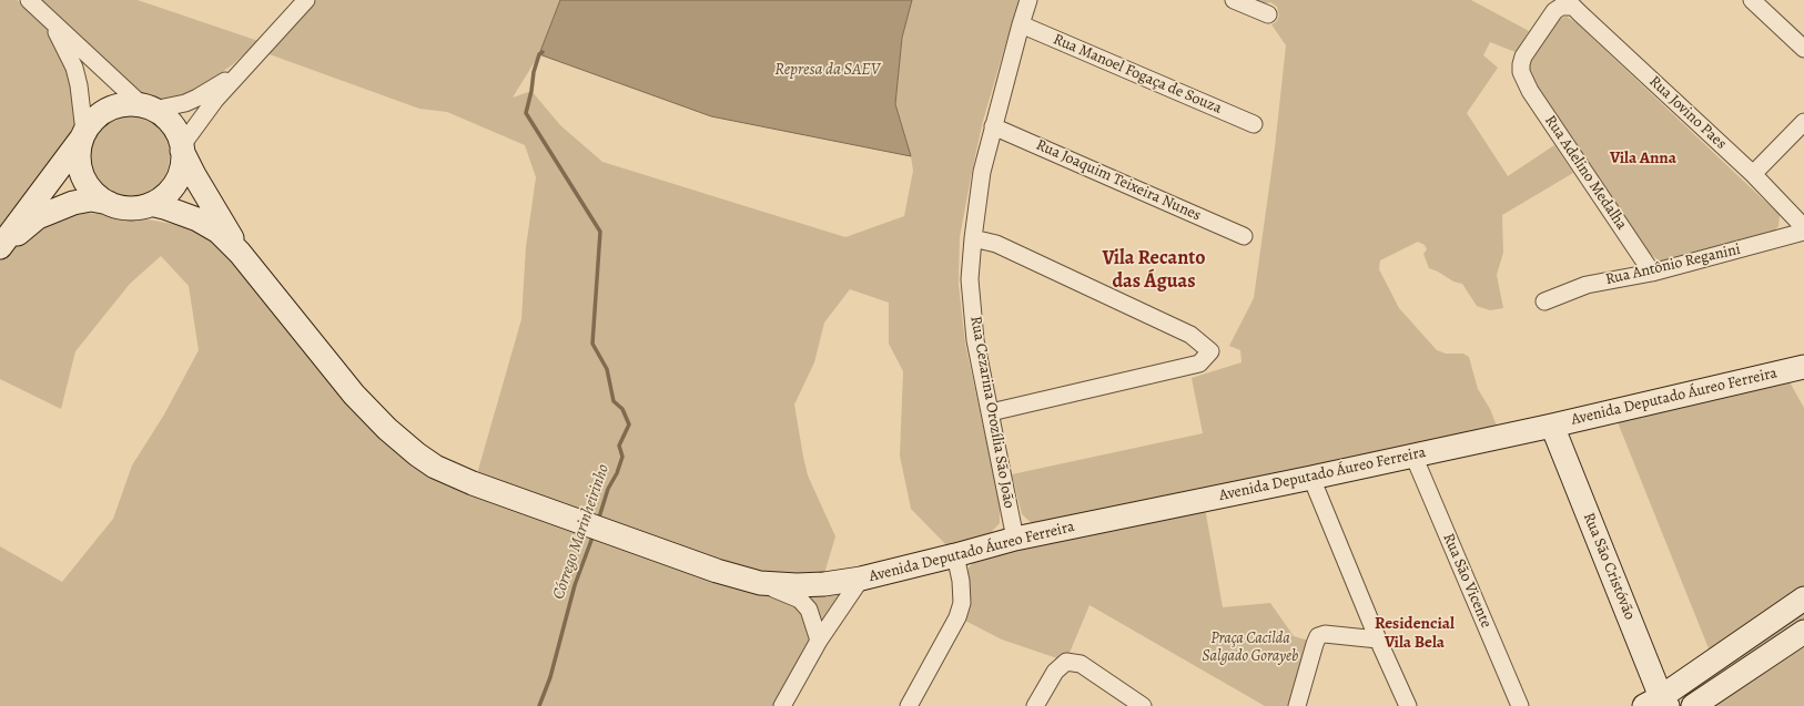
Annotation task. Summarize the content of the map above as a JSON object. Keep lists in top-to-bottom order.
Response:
{
  "streets": {
    "main road": ["Avenida Deputado Áureo Ferreira", "Rua São Cristóvão"],
    "street": [
      "Rua Manoel Fogaça de Souza",
      "Rua Jovino Paes",
      "Rua Adelino Medalha",
      "Rua Joaquim Teixeira Nunes",
      "Rua Antônio Reganini",
      "Rua Cezarina Orozília São João",
      "Rua São Vicente"
    ]
  },
  "crossings": [
    ["Rua Manoel Fogaça de Souza", "Rua Cezarina Orozília São João"],
    ["Rua Jovino Paes", "Rua Adelino Medalha"],
    ["Rua Adelino Medalha", "Rua Antônio Reganini"],
    ["Rua Joaquim Teixeira Nunes", "Rua Cezarina Orozília São João"],
    ["Avenida Deputado Áureo Ferreira", "Rua Cezarina Orozília São João"],
    ["Avenida Deputado Áureo Ferreira", "Rua São Cristóvão"],
    ["Avenida Deputado Áureo Ferreira", "Rua São Vicente"]
  ],
  "districts": ["Vila Anna", "Vila Recanto das Águas", "Residencial Vila Bela"],
  "water": ["Represa da SAEV", "Córrego Marinheirinho"],
  "parks": ["Praça Cacilda Salgado Gorayeb"]
}
